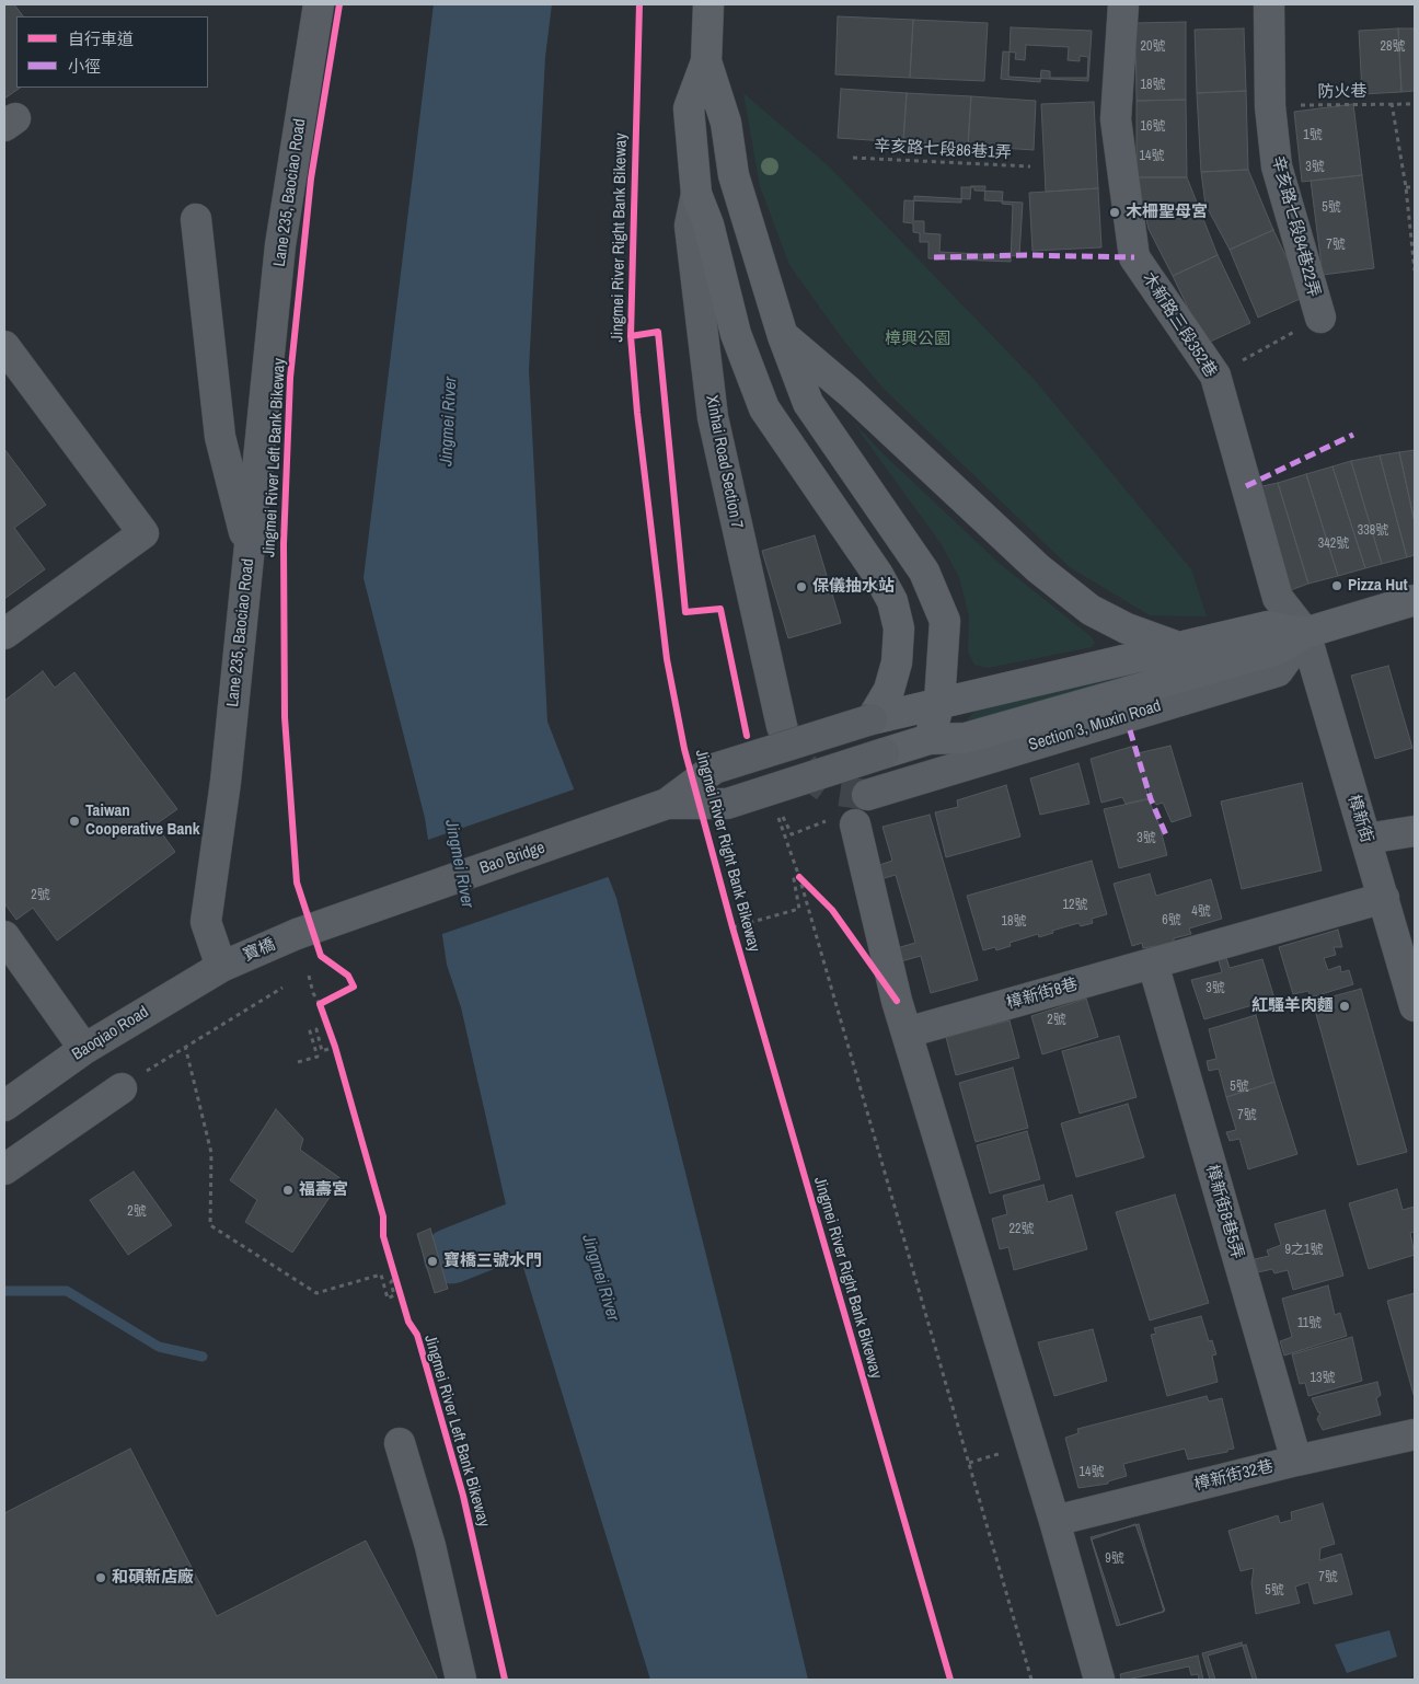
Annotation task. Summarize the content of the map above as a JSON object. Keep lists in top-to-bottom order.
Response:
{
  "streets": {
    "main road": ["Section 3, Muxin Road"],
    "street": [
      "Lane 235, Baociao Road",
      "辛亥路七段84巷22弄",
      "木新路三段352巷",
      "Xinhai Road Section 7",
      "樟新街",
      "Bao Bridge",
      "寶橋",
      "樟新街8巷",
      "Baoqiao Road",
      "樟新街8巷5弄",
      "樟新街32巷"
    ],
    "path": ["防火巷", "辛亥路七段86巷1弄"],
    "cycle path": ["Jingmei River Right Bank Bikeway", "Jingmei River Left Bank Bikeway"]
  },
  "crossings": [
    ["防火巷", "辛亥路七段84巷22弄"],
    ["Lane 235, Baociao Road", "寶橋"],
    ["Lane 235, Baociao Road", "Baoqiao Road"],
    ["木新路三段352巷", "Section 3, Muxin Road"],
    ["木新路三段352巷", "樟新街"],
    ["Section 3, Muxin Road", "樟新街"],
    ["Section 3, Muxin Road", "Bao Bridge"],
    ["樟新街", "樟新街8巷"],
    ["Bao Bridge", "寶橋"],
    ["寶橋", "Baoqiao Road"],
    ["樟新街8巷", "樟新街8巷5弄"],
    ["樟新街8巷5弄", "樟新街32巷"]
  ],
  "water": ["Jingmei River"],
  "parks": ["樟興公園"],
  "places": [
    "木柵聖母宮",
    "Pizza Hut",
    "保儀抽水站",
    "Taiwan Cooperative Bank",
    "紅騷羊肉麵",
    "福壽宮",
    "寶橋三號水門",
    "和碩新店廠"
  ],
  "house_numbers": [
    "20號",
    "28號",
    "18號",
    "16號",
    "1號",
    "14號",
    "3號",
    "5號",
    "7號",
    "338號",
    "342號",
    "3號",
    "2號",
    "12號",
    "4號",
    "6號",
    "18號",
    "3號",
    "2號",
    "5號",
    "7號",
    "2號",
    "22號",
    "9之1號",
    "11號",
    "13號",
    "14號",
    "9號",
    "7號",
    "5號"
  ],
  "legend": ["自行車道", "小徑"]
}
